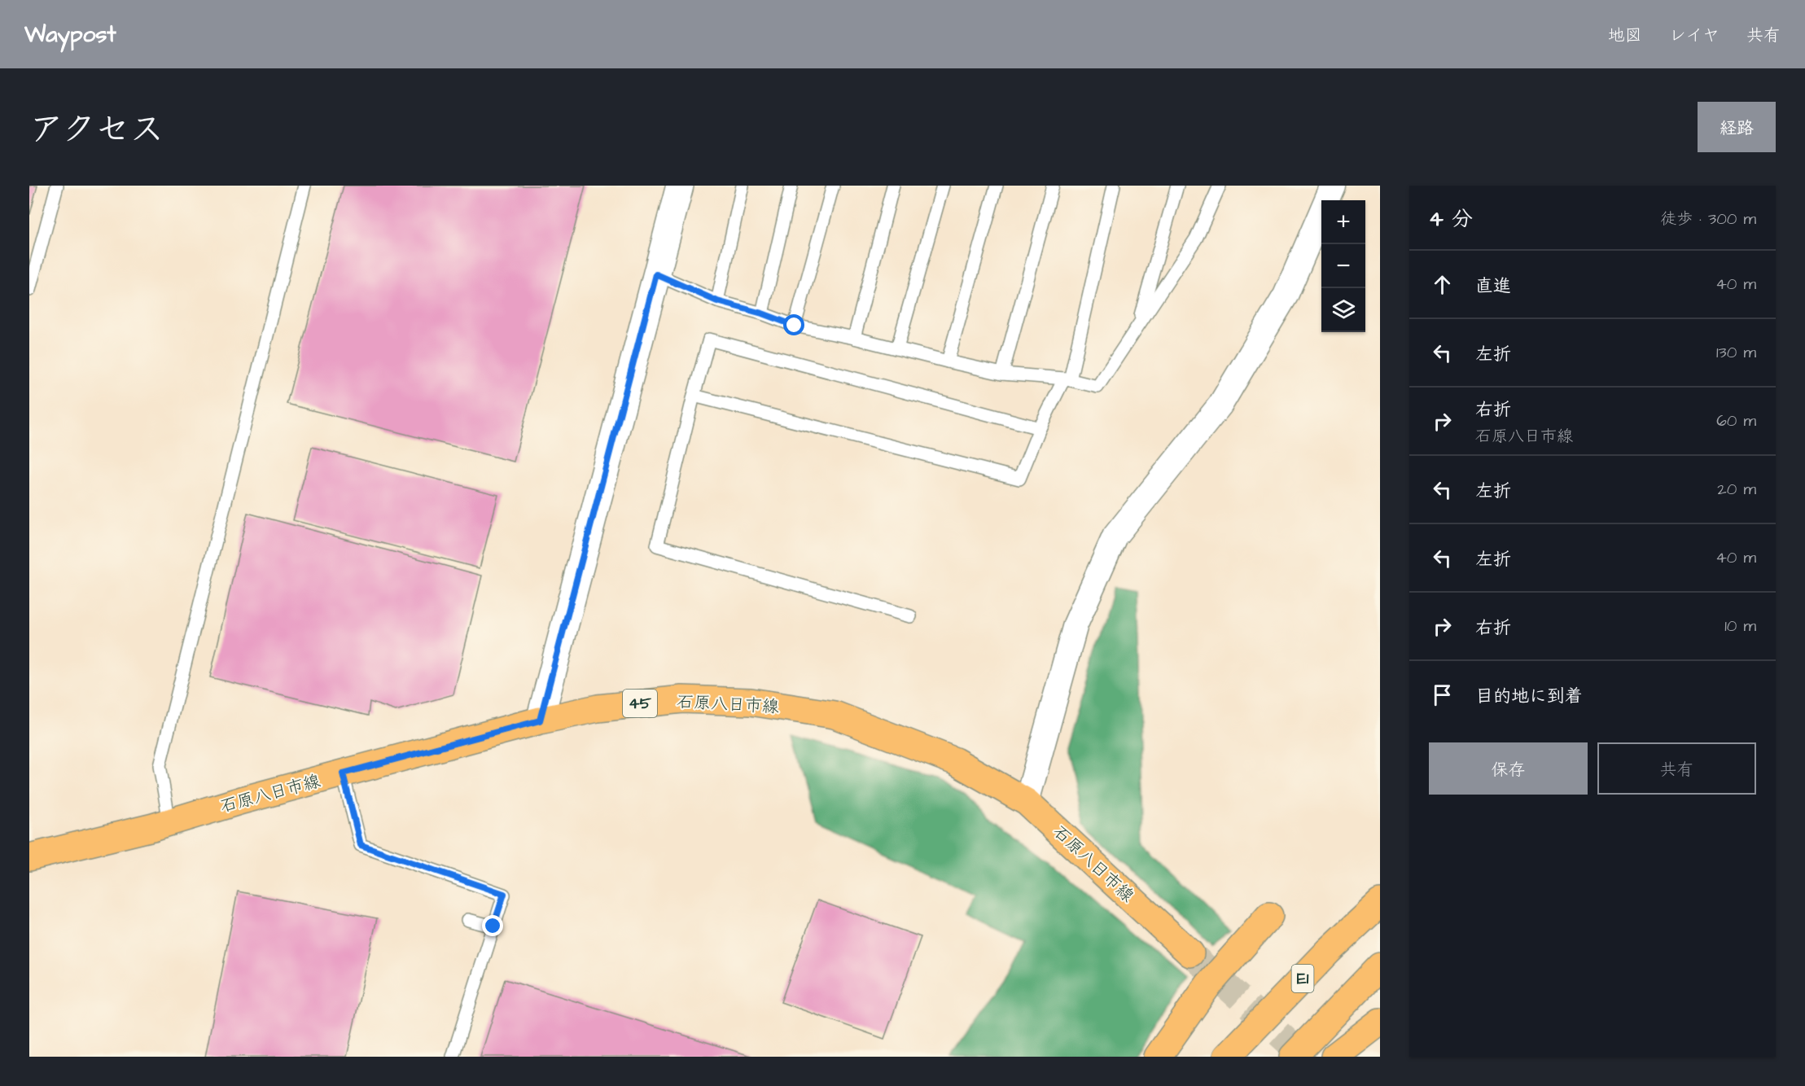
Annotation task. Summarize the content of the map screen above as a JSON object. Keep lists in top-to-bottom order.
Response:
{
  "streets": {
    "main road": ["45", "石原八日市線", "E1"]
  },
  "page": {
    "header": "Waypost",
    "nav": ["地図", "レイヤ", "共有"],
    "title": "アクセス",
    "buttons": [
      "経路",
      ["保存", "共有"]
    ],
    "heading": ["4 分", "徒歩 · 300 m"],
    "map_buttons": ["+", "−"],
    "list": [
      ["直進", "40 m"],
      ["左折", "130 m"],
      ["右折", "石原八日市線", "60 m"],
      ["左折", "20 m"],
      ["左折", "40 m"],
      ["右折", "10 m"],
      "目的地に到着"
    ]
  }
}
